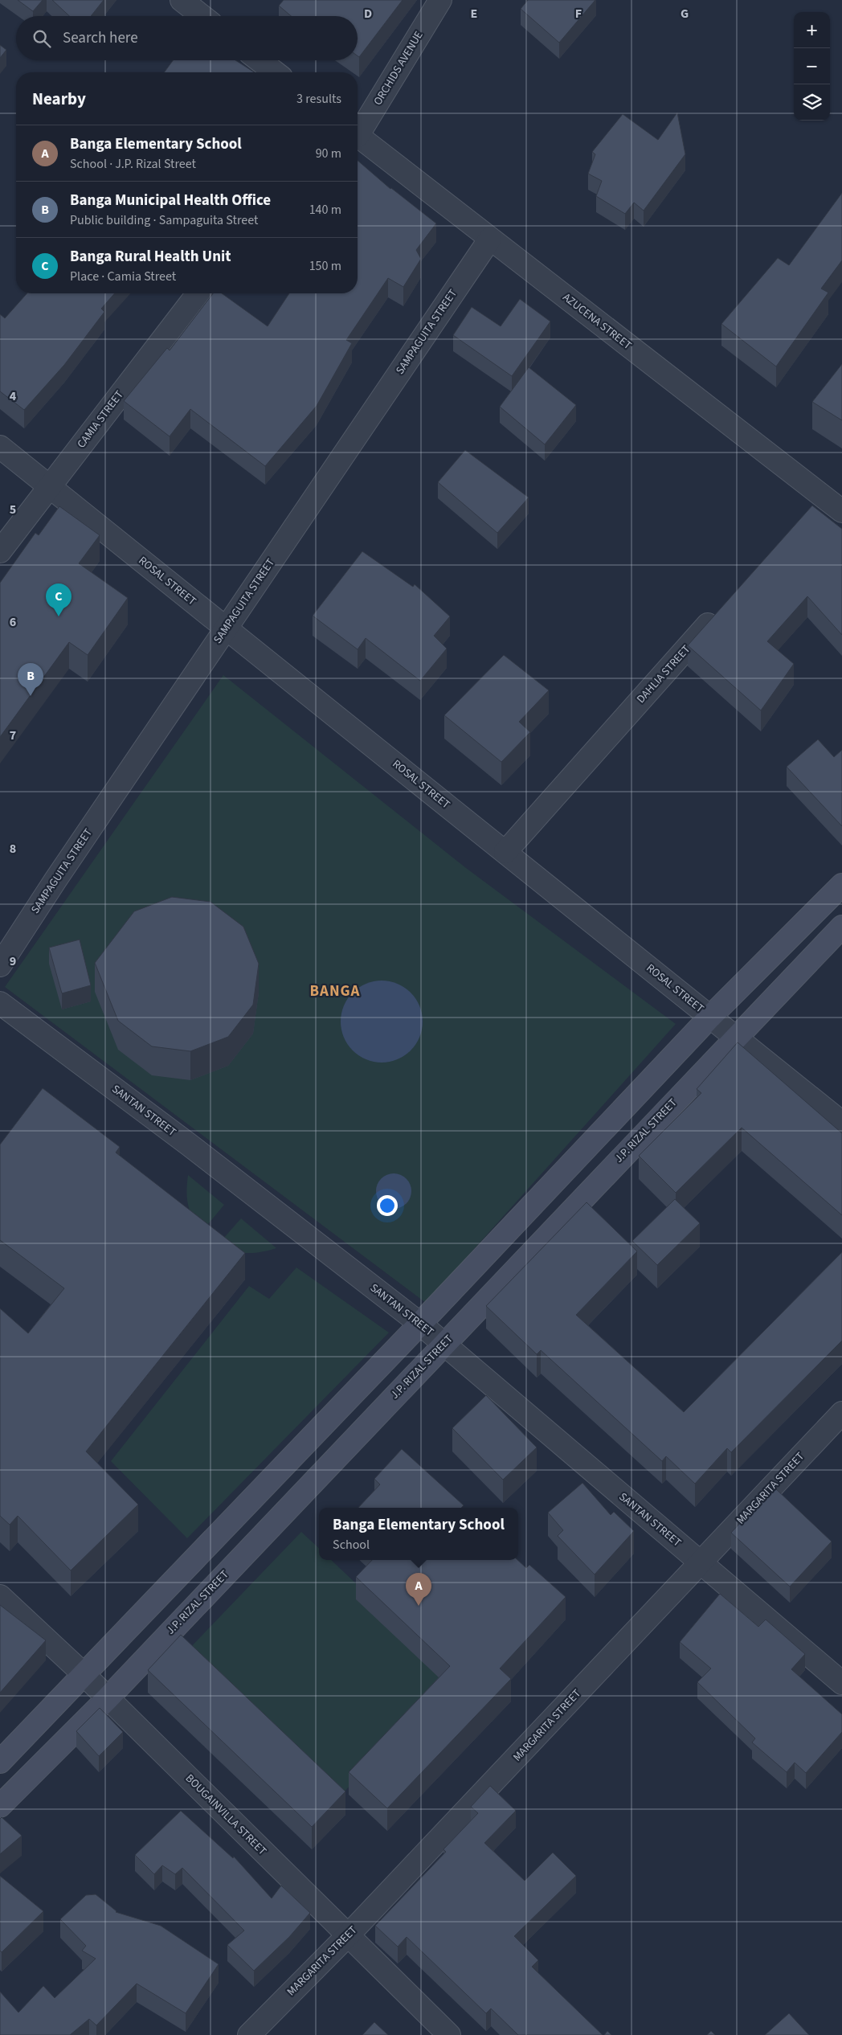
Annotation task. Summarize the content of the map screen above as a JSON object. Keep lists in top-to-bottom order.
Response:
{
  "streets": {
    "main road": ["J.P. RIZAL STREET"],
    "street": [
      "ORCHIDS AVENUE",
      "AZUCENA STREET",
      "SAMPAGUITA STREET",
      "CAMIA STREET",
      "ROSAL STREET",
      "DAHLIA STREET",
      "SANTAN STREET",
      "MARGARITA STREET",
      "BOUGAINVILLA STREET"
    ]
  },
  "crossings": [
    ["AZUCENA STREET", "SAMPAGUITA STREET"],
    ["SAMPAGUITA STREET", "ROSAL STREET"],
    ["CAMIA STREET", "ROSAL STREET"],
    ["ROSAL STREET", "DAHLIA STREET"],
    ["ROSAL STREET", "J.P. RIZAL STREET"],
    ["SANTAN STREET", "J.P. RIZAL STREET"],
    ["SANTAN STREET", "MARGARITA STREET"],
    ["J.P. RIZAL STREET", "BOUGAINVILLA STREET"],
    ["MARGARITA STREET", "BOUGAINVILLA STREET"]
  ],
  "districts": ["BANGA"],
  "page": {
    "map_buttons": ["+", "−"],
    "search": "Search here",
    "heading": ["Nearby", "3 results"],
    "list": [
      {
        "mark": "A",
        "name": "Banga Elementary School",
        "note": "School · J.P. Rizal Street",
        "value": "90 m"
      },
      {
        "mark": "B",
        "name": "Banga Municipal Health Office",
        "note": "Public building · Sampaguita Street",
        "value": "140 m"
      },
      {
        "mark": "C",
        "name": "Banga Rural Health Unit",
        "note": "Place · Camia Street",
        "value": "150 m"
      }
    ],
    "pins": ["C", "B", "A"],
    "popup": ["Banga Elementary School", "School"]
  },
  "grid": {
    "columns": [
      "D",
      "E",
      "F",
      "G"
    ],
    "rows": [
      "4",
      "5",
      "6",
      "7",
      "8",
      "9"
    ]
  }
}
